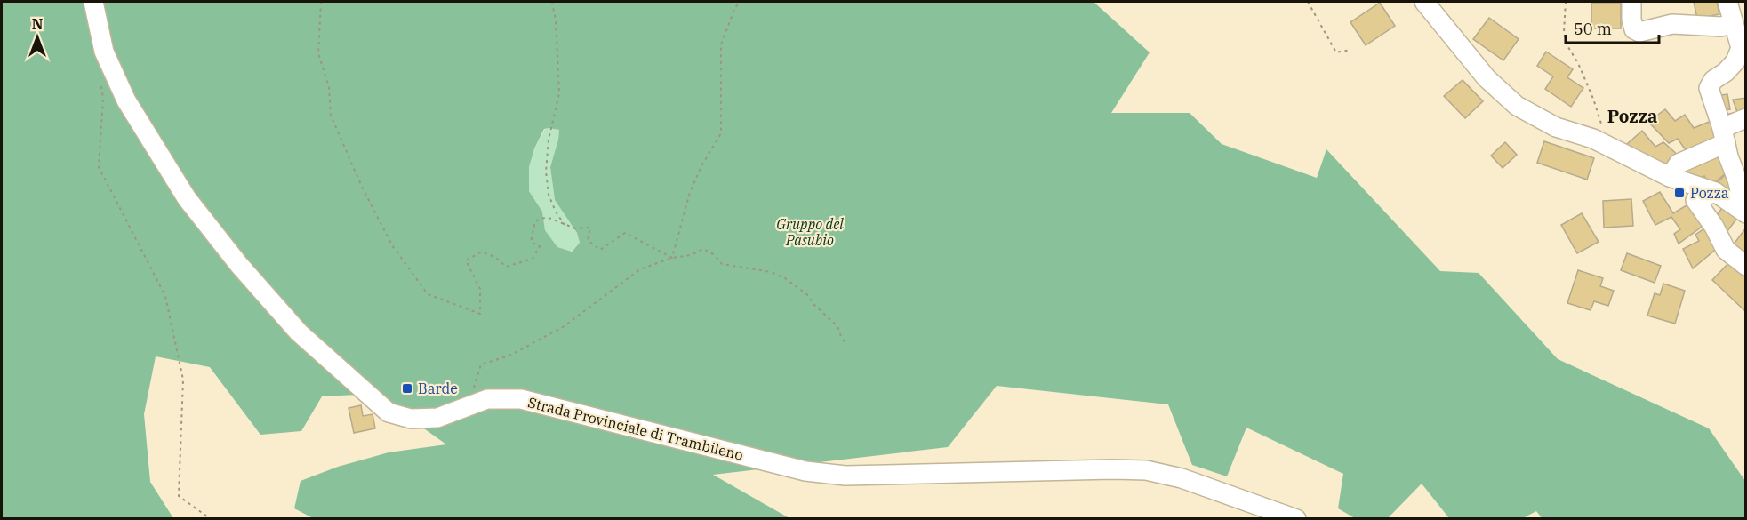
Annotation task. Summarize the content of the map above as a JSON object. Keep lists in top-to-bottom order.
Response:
{
  "streets": {
    "street": ["Strada Provinciale di Trambileno"]
  },
  "districts": ["Pozza"],
  "parks": ["Gruppo del Pasubio"],
  "places": {
    "transit": ["Pozza", "Barde"]
  },
  "scale_bar": "50 m",
  "north": "top"
}
